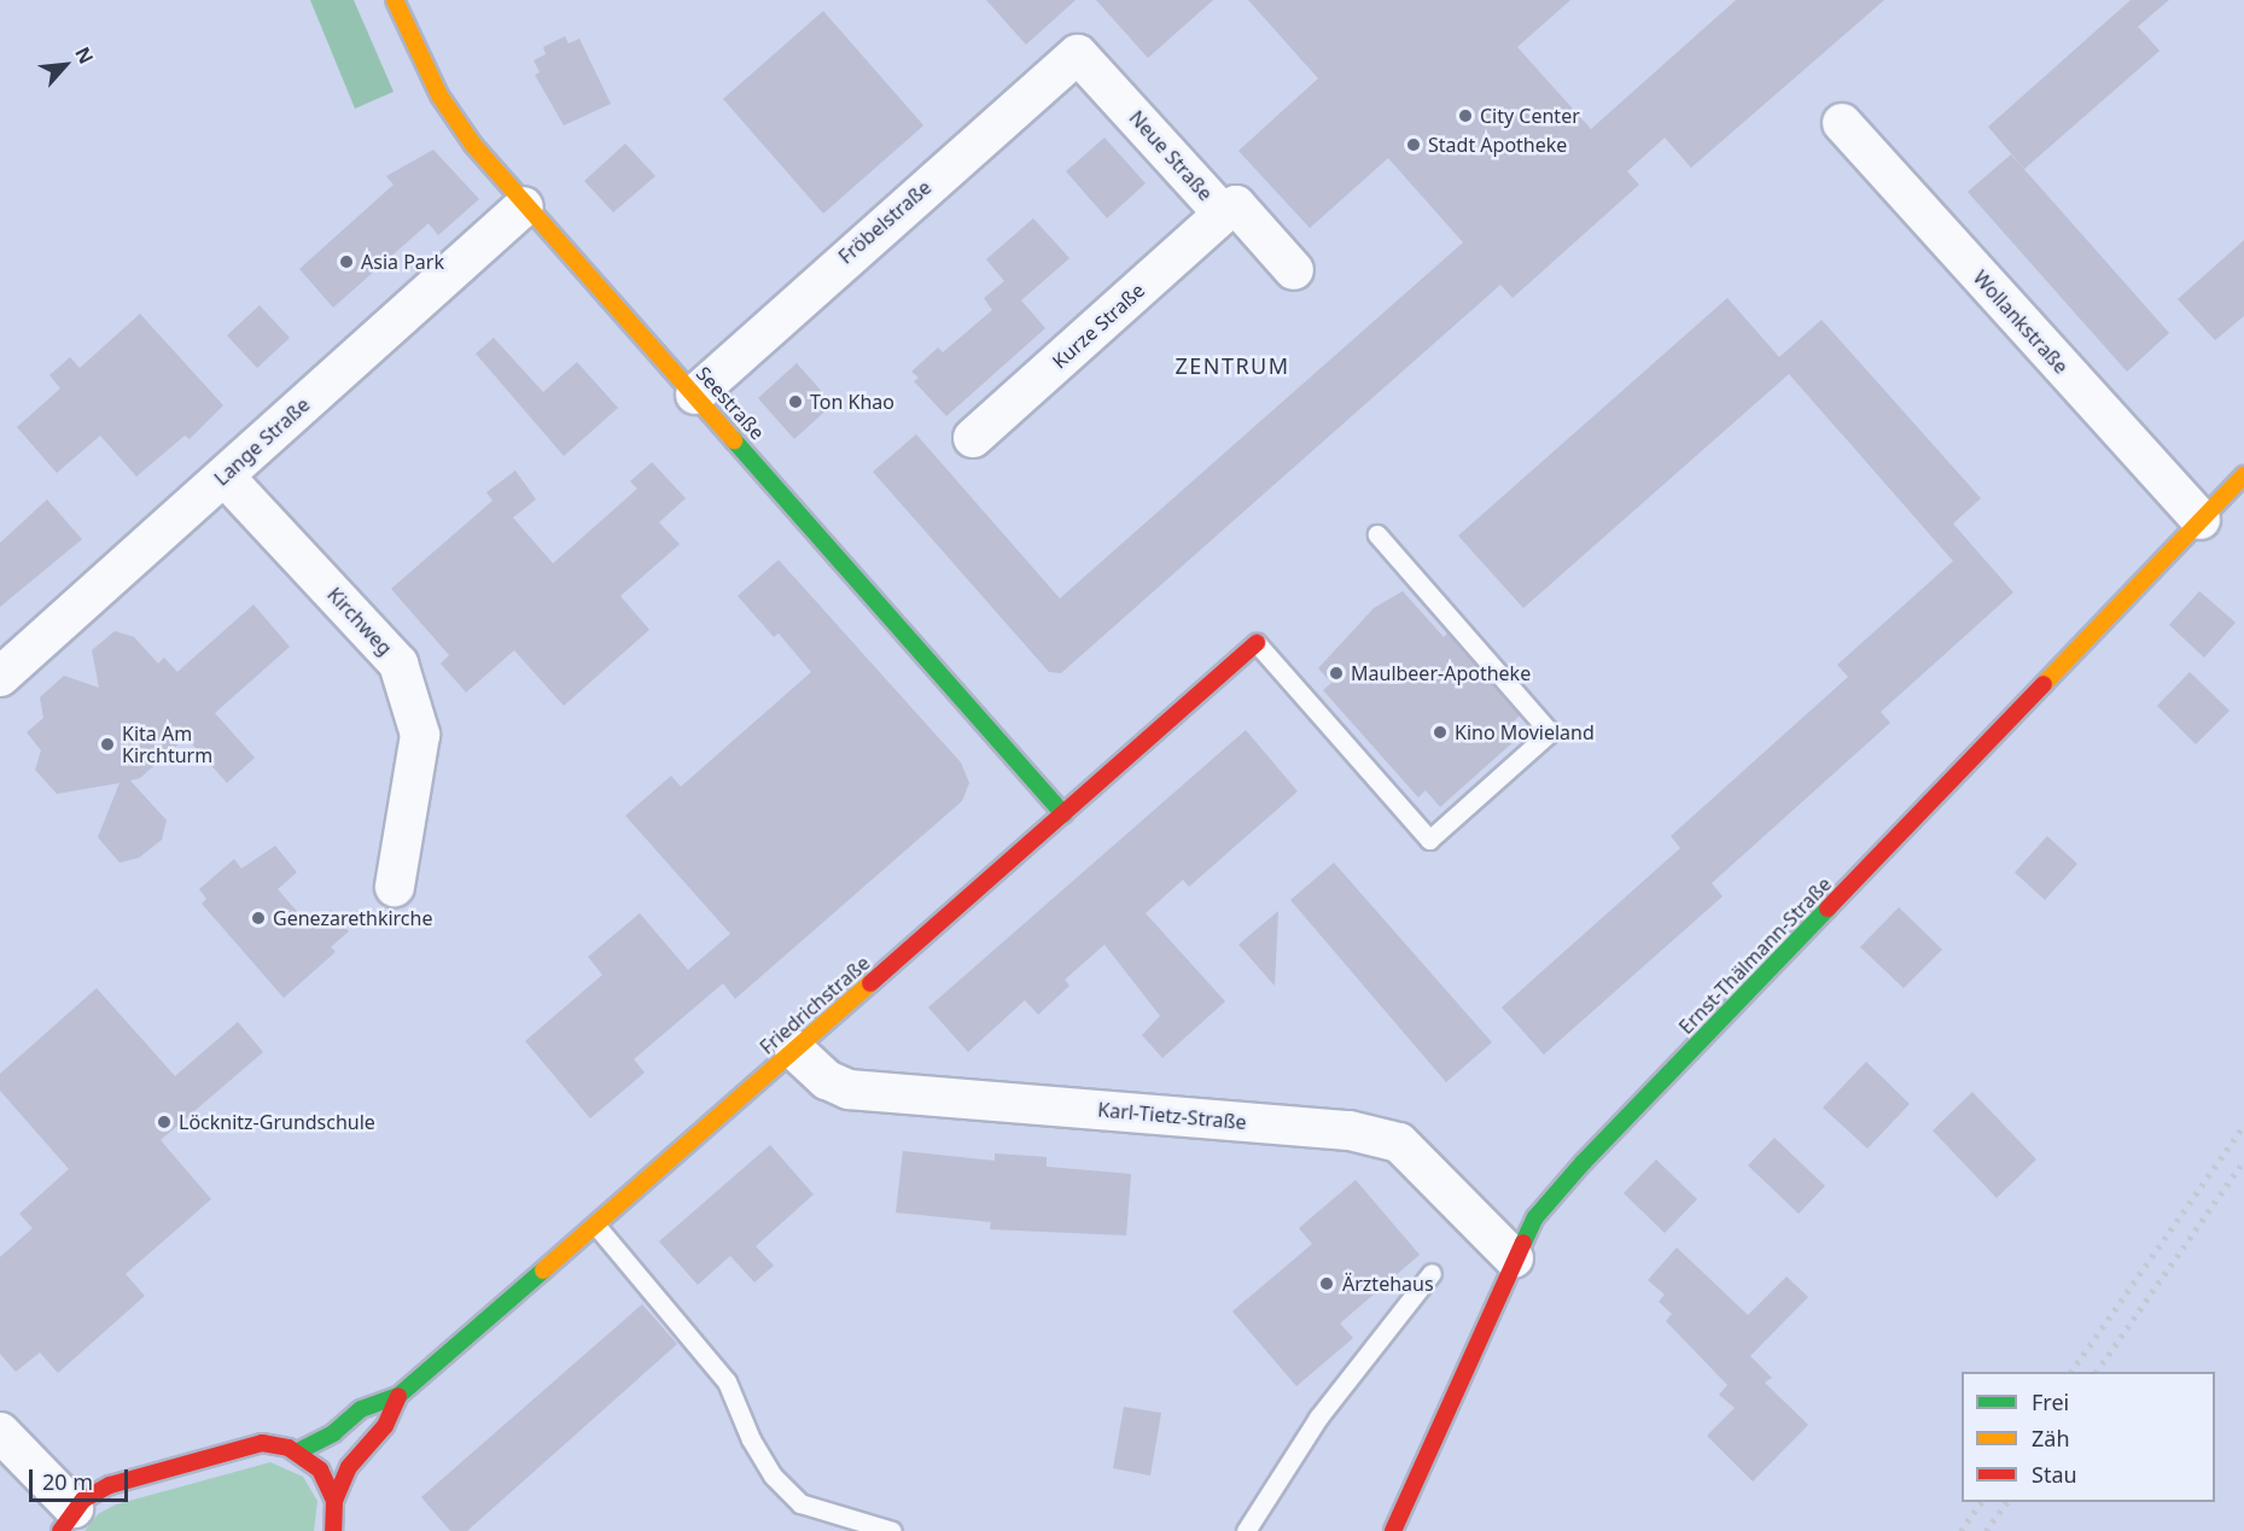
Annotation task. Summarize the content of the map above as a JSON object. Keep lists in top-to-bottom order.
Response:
{
  "streets": {
    "street": [
      "Neue Straße",
      "Fröbelstraße",
      "Wollankstraße",
      "Kurze Straße",
      "Seestraße",
      "Lange Straße",
      "Kirchweg",
      "Ernst-Thälmann-Straße",
      "Friedrichstraße",
      "Karl-Tietz-Straße"
    ]
  },
  "crossings": [
    ["Neue Straße", "Fröbelstraße"],
    ["Neue Straße", "Kurze Straße"],
    ["Fröbelstraße", "Seestraße"],
    ["Wollankstraße", "Ernst-Thälmann-Straße"],
    ["Seestraße", "Lange Straße"],
    ["Seestraße", "Friedrichstraße"],
    ["Lange Straße", "Kirchweg"],
    ["Ernst-Thälmann-Straße", "Karl-Tietz-Straße"],
    ["Friedrichstraße", "Karl-Tietz-Straße"]
  ],
  "districts": ["ZENTRUM"],
  "places": [
    "City Center",
    "Stadt Apotheke",
    "Asia Park",
    "Ton Khao",
    "Maulbeer-Apotheke",
    "Kino Movieland",
    "Kita Am Kirchturm",
    "Genezarethkirche",
    "Löcknitz-Grundschule",
    "Ärztehaus"
  ],
  "legend": ["Frei", "Zäh", "Stau"],
  "scale_bar": "20 m",
  "north": "top right"
}
